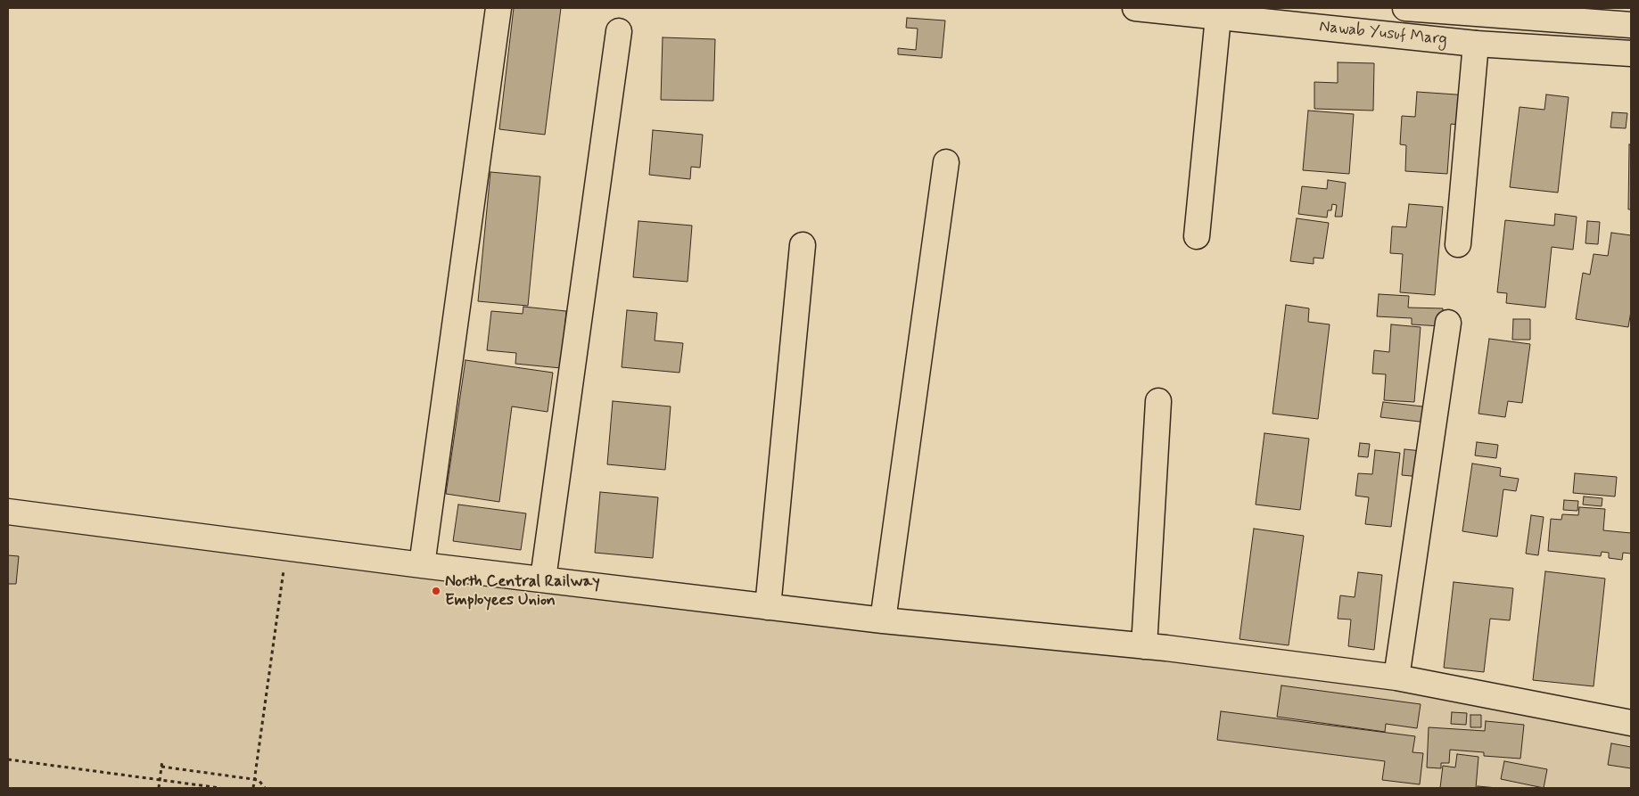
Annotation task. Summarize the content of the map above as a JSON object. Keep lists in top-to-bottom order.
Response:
{
  "streets": {
    "street": ["Nawab Yusuf Marg"]
  },
  "places": ["North Central Railway Employees Union"]
}
